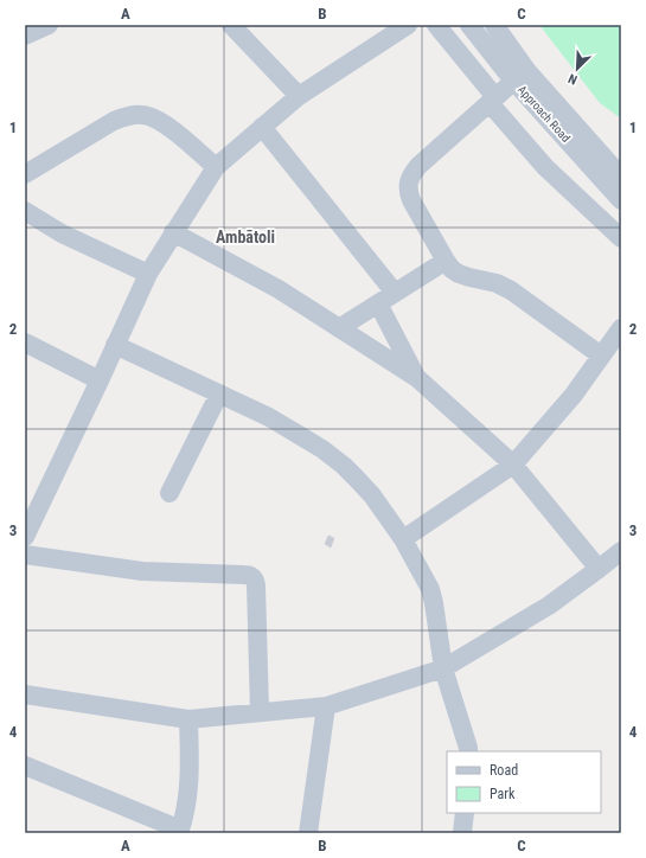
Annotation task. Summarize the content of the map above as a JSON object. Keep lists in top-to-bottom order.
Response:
{
  "streets": {
    "street": ["Approach Road"]
  },
  "districts": ["Ambātoli"],
  "legend": ["Road", "Park"],
  "north": "bottom left",
  "grid": {
    "columns": ["A", "B", "C"],
    "rows": [
      "1",
      "2",
      "3",
      "4"
    ]
  }
}
